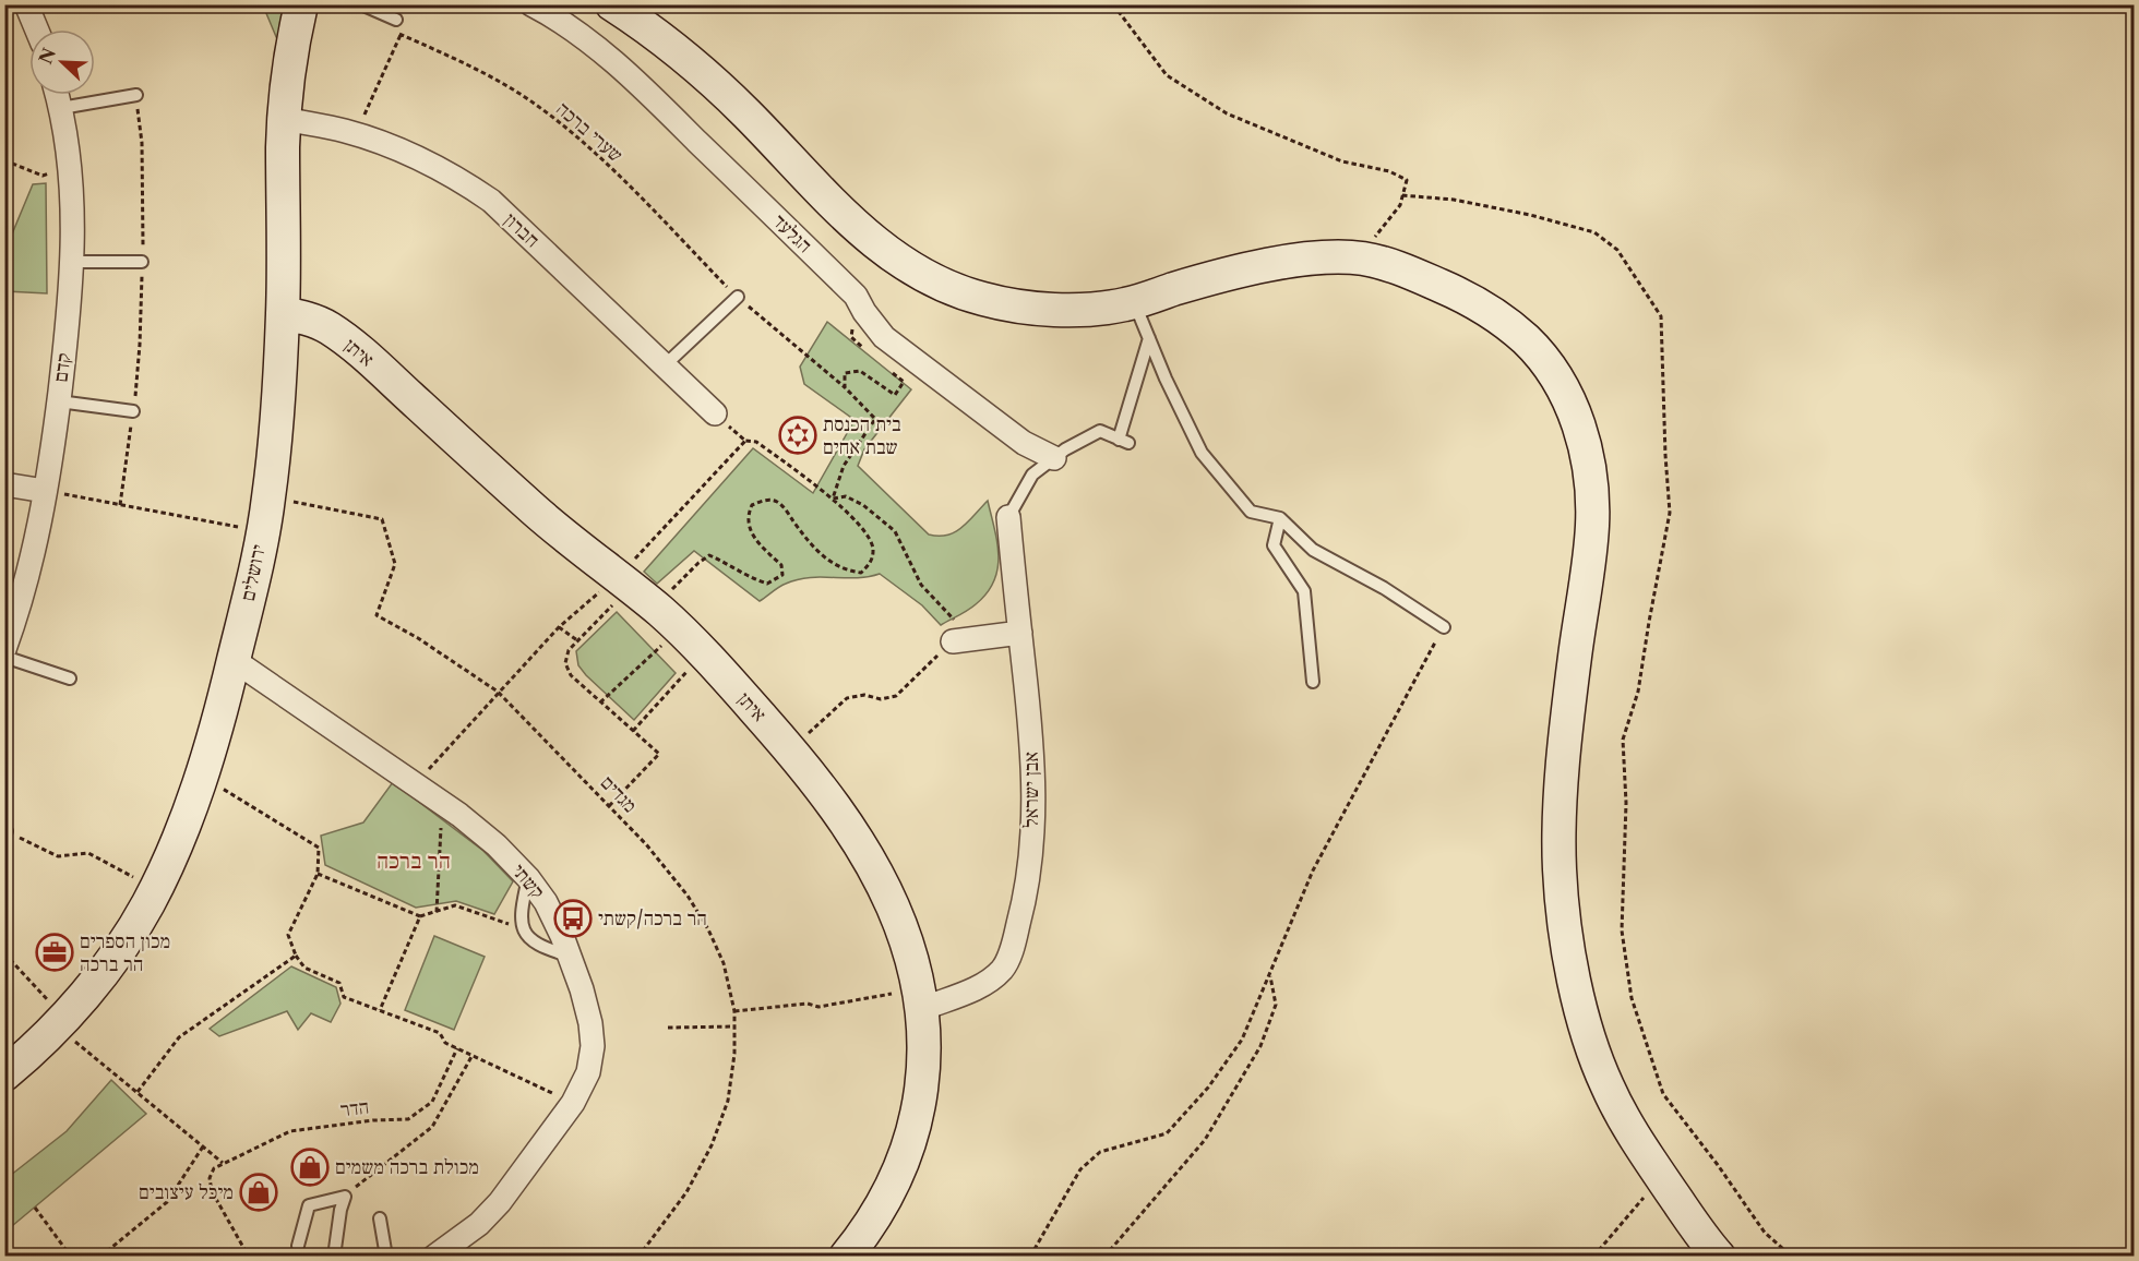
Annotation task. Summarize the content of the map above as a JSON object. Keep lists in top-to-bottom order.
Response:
{
  "streets": {
    "street": [
      "חברון",
      "הגלעד",
      "איתן",
      "קדם",
      "ירושלים",
      "אבן ישראל",
      "קשתי"
    ],
    "path": ["שערי ברכה", "מגדים", "הדר"]
  },
  "crossings": [
    ["חברון", "ירושלים"],
    ["איתן", "ירושלים"],
    ["איתן", "אבן ישראל"],
    ["ירושלים", "מגדים"],
    ["ירושלים", "קשתי"]
  ],
  "districts": ["הר ברכה"],
  "places": {
    "synagogue": ["בית הכנסת שבת אחים"],
    "bus stop": ["הר ברכה/קשתי"],
    "office": ["מכון הספרים הר ברכה"],
    "shop": ["מכולת ברכה משמים", "מיכל עיצובים"]
  },
  "north": "top left"
}
